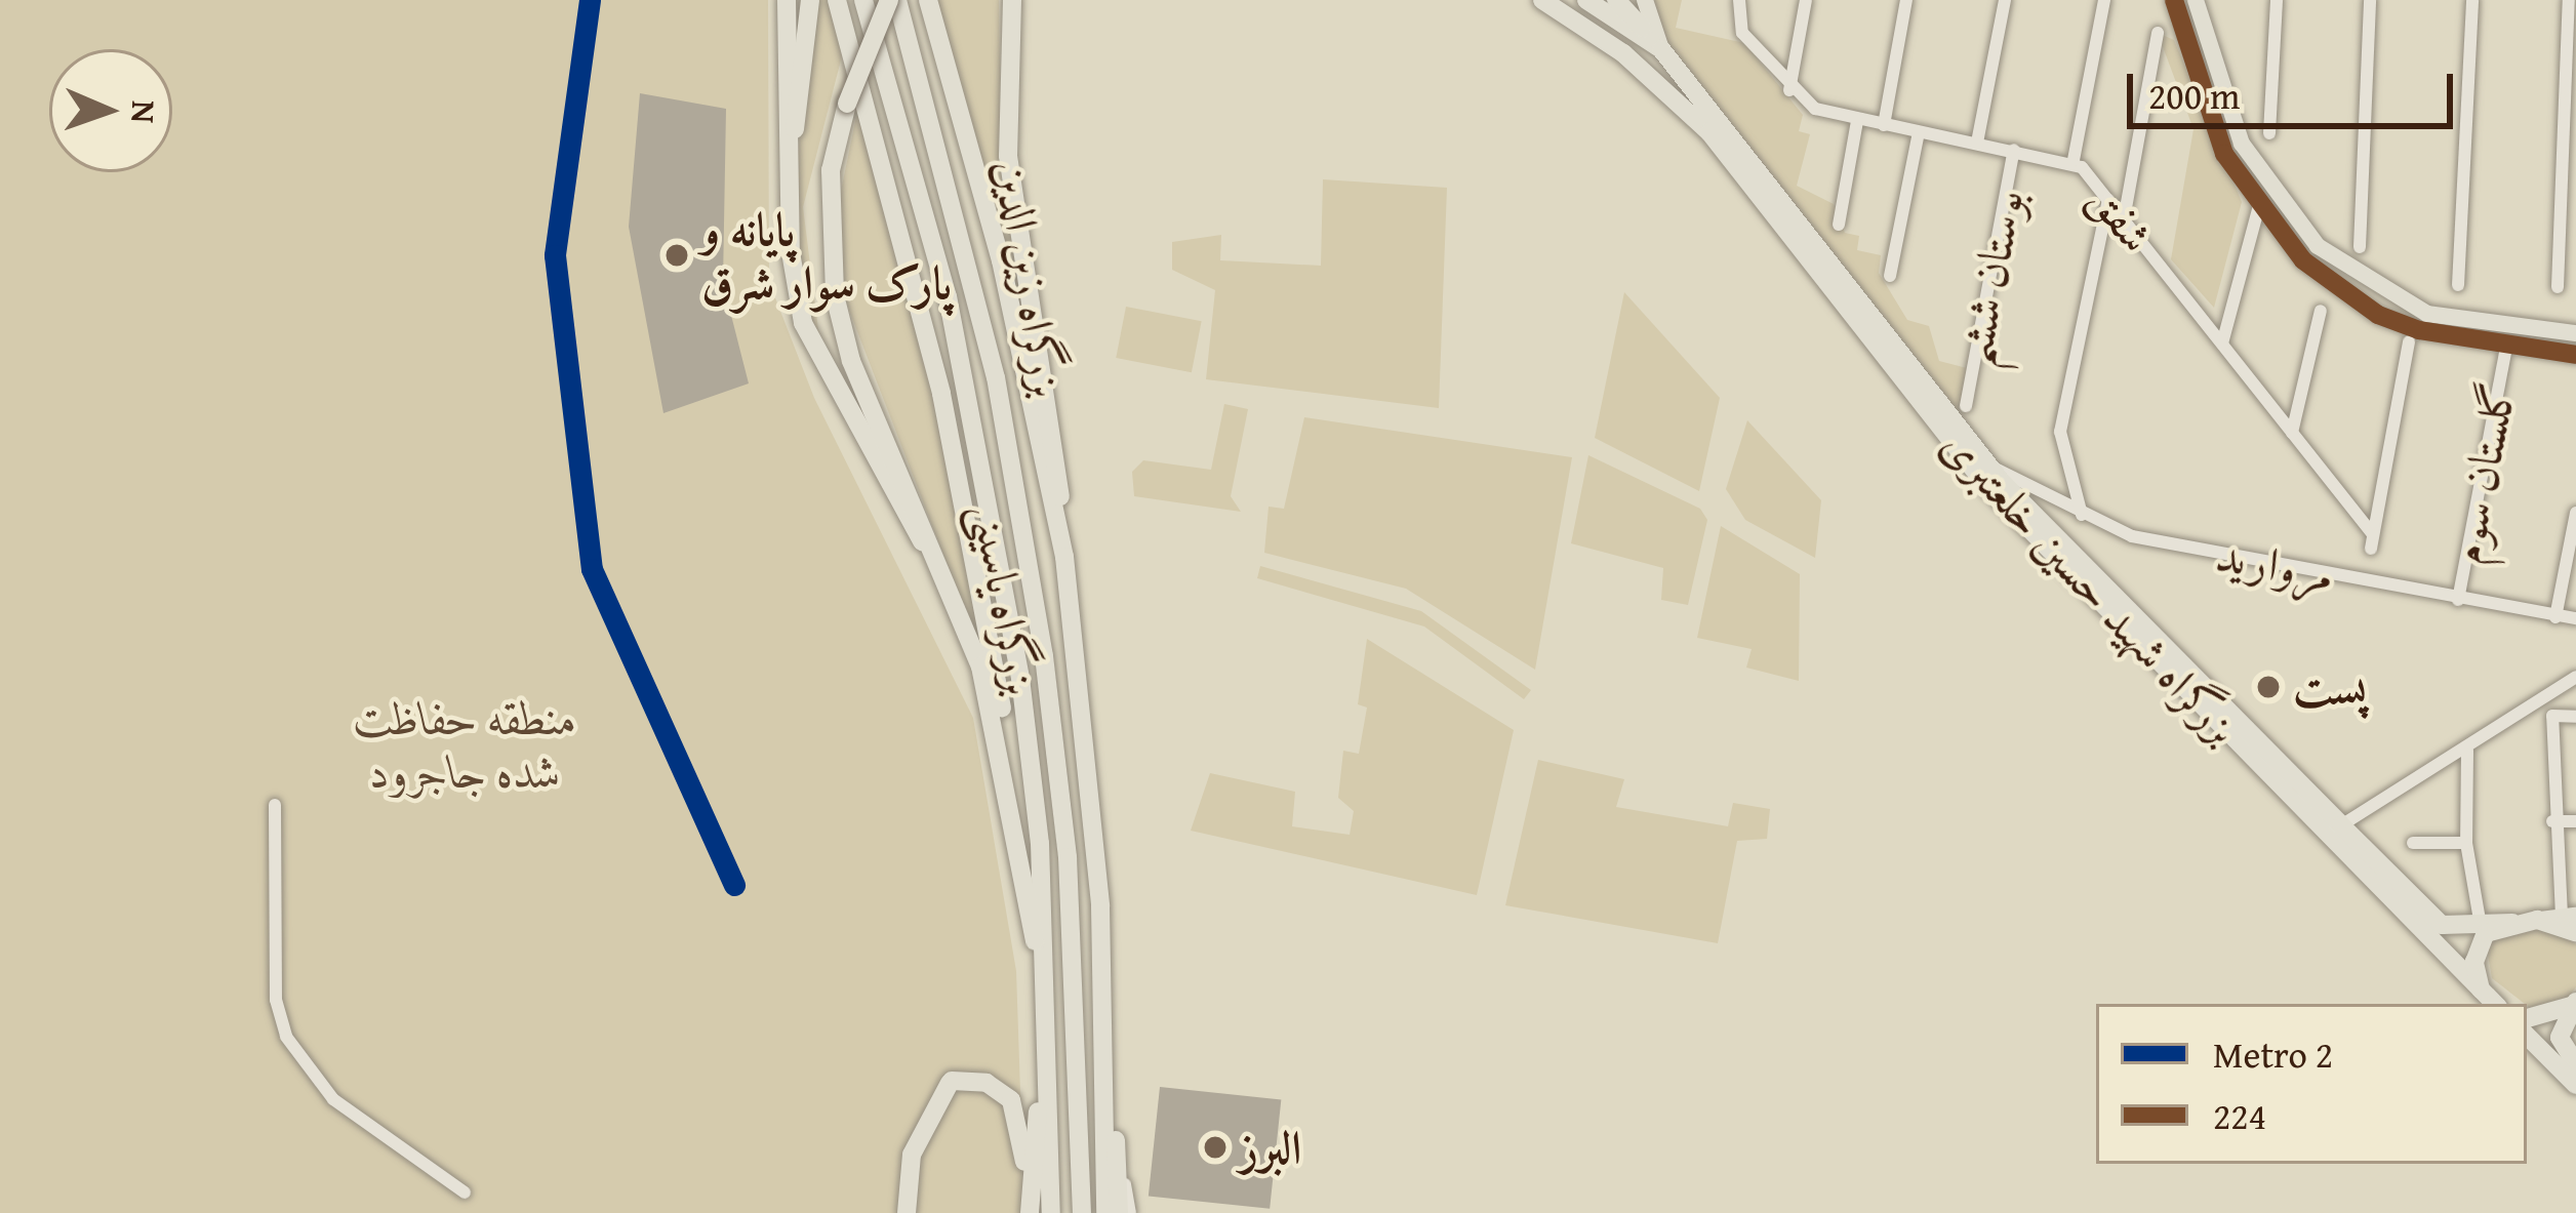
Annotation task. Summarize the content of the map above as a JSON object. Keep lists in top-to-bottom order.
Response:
{
  "streets": {
    "highway": ["بزرگراه زین الدین", "بزرگراه شهید حسین خلعتبری", "بزرگراه یاسینی"],
    "street": [
      "شفق",
      "بوستان ششم",
      "گلستان سوم",
      "مروارید"
    ]
  },
  "crossings": [
    ["شفق", "بوستان ششم"],
    ["گلستان سوم", "مروارید"],
    ["مروارید", "بزرگراه شهید حسین خلعتبری"]
  ],
  "parks": ["منطقه حفاظت شده جاجرود"],
  "places": ["پایانه و پارک‌ سوار شرق", "پست", "البرز"],
  "lines": ["metro line 2", "transit line 224"],
  "legend": ["Metro 2", "224"],
  "scale_bar": "200 m",
  "north": "right"
}
